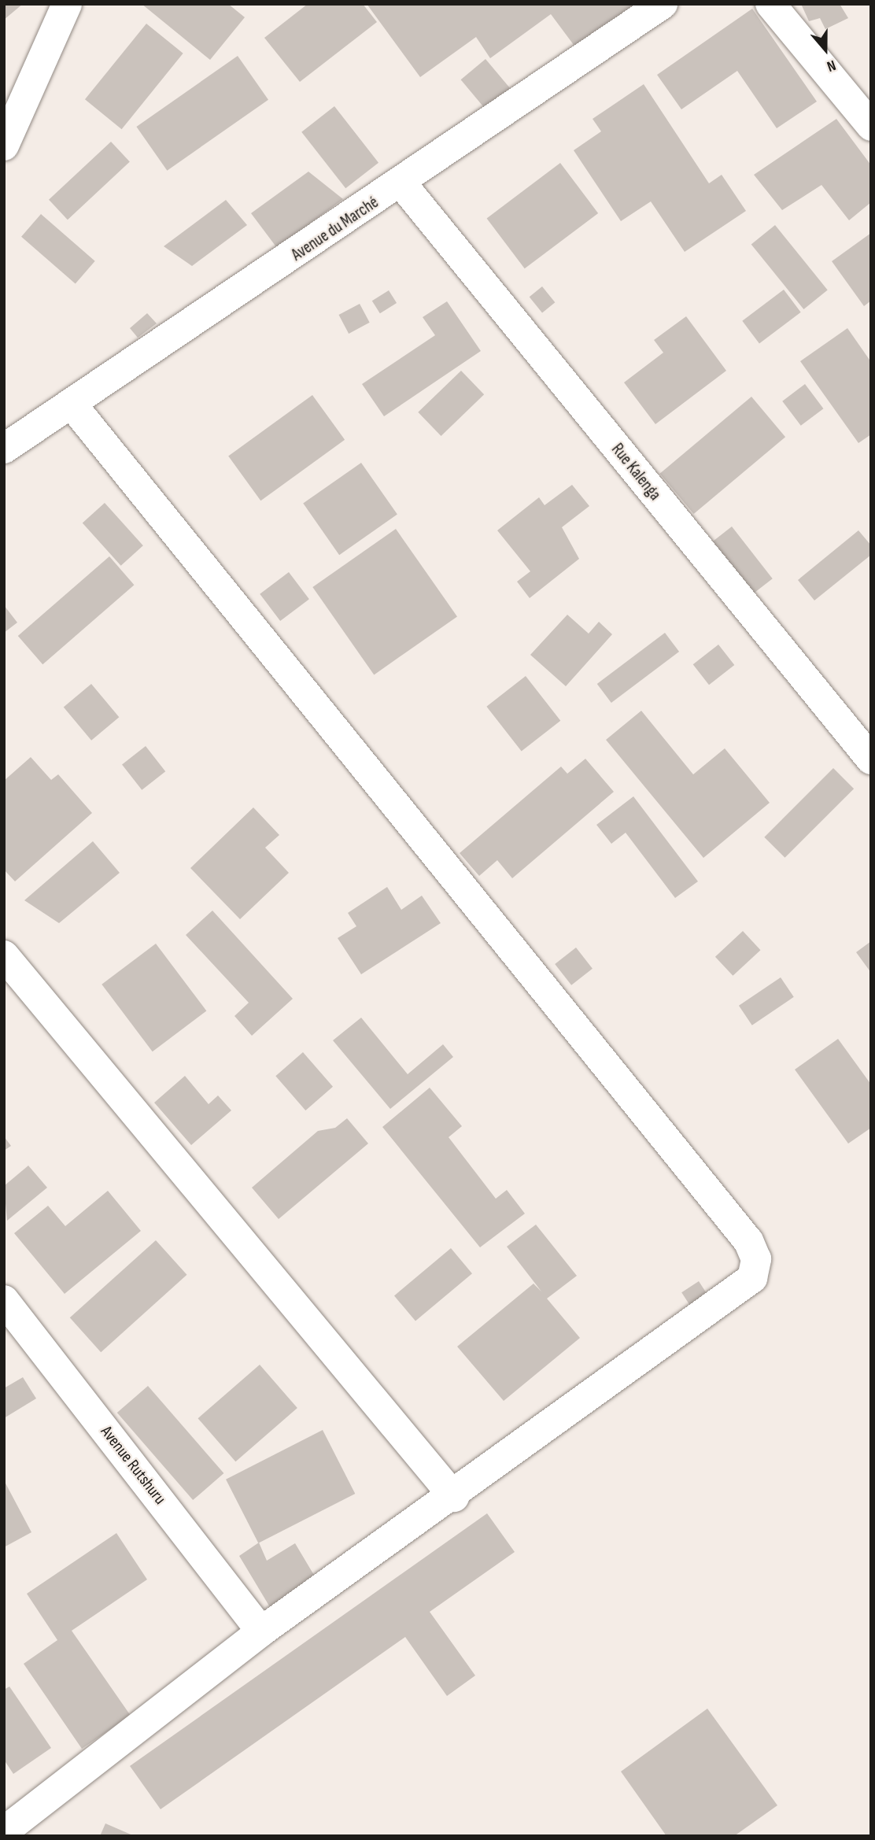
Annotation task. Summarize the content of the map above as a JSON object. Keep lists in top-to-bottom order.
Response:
{
  "streets": {
    "street": ["Avenue du Marché", "Rue Kalenga", "Avenue Rutshuru"]
  },
  "crossings": [
    ["Avenue du Marché", "Rue Kalenga"]
  ],
  "north": "bottom"
}
